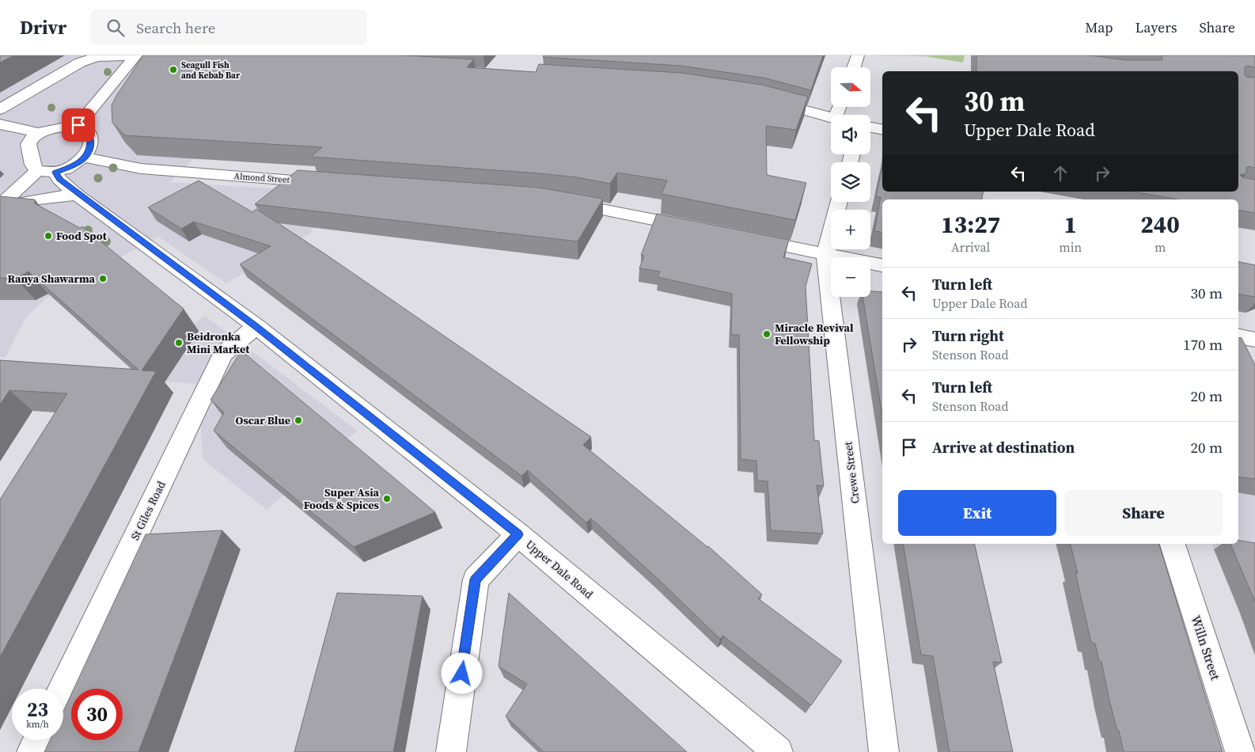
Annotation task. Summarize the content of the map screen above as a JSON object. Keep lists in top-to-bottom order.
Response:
{
  "streets": {
    "street": [
      "Almond Street",
      "Crewe Street",
      "St Giles Road",
      "Upper Dale Road",
      "Willn Street"
    ]
  },
  "crossings": [
    ["Almond Street", "Upper Dale Road"],
    ["St Giles Road", "Upper Dale Road"]
  ],
  "places": [
    "Seagull Fish and Kebab Bar",
    "Food Spot",
    "Ranya Shawarma",
    "Miracle Revival Fellowship",
    "Beidronka Mini Market",
    "Oscar Blue",
    "Super Asia Foods & Spices"
  ],
  "north": "right",
  "page": {
    "header": "Drivr",
    "search": "Search here",
    "nav": ["Map", "Layers", "Share"],
    "map_buttons": ["+", "−"],
    "turn": ["30 m", "Upper Dale Road"],
    "eta": [
      "13:27",
      "Arrival",
      "1",
      "min",
      "240",
      "m"
    ],
    "list": [
      {
        "name": "Turn left",
        "note": "Upper Dale Road",
        "value": "30 m"
      },
      {
        "name": "Turn right",
        "note": "Stenson Road",
        "value": "170 m"
      },
      {
        "name": "Turn left",
        "note": "Stenson Road",
        "value": "20 m"
      },
      {
        "name": "Arrive at destination",
        "value": "20 m"
      }
    ],
    "buttons": ["Exit", "Share"],
    "speed": "23 km/h",
    "limit": "30"
  }
}
